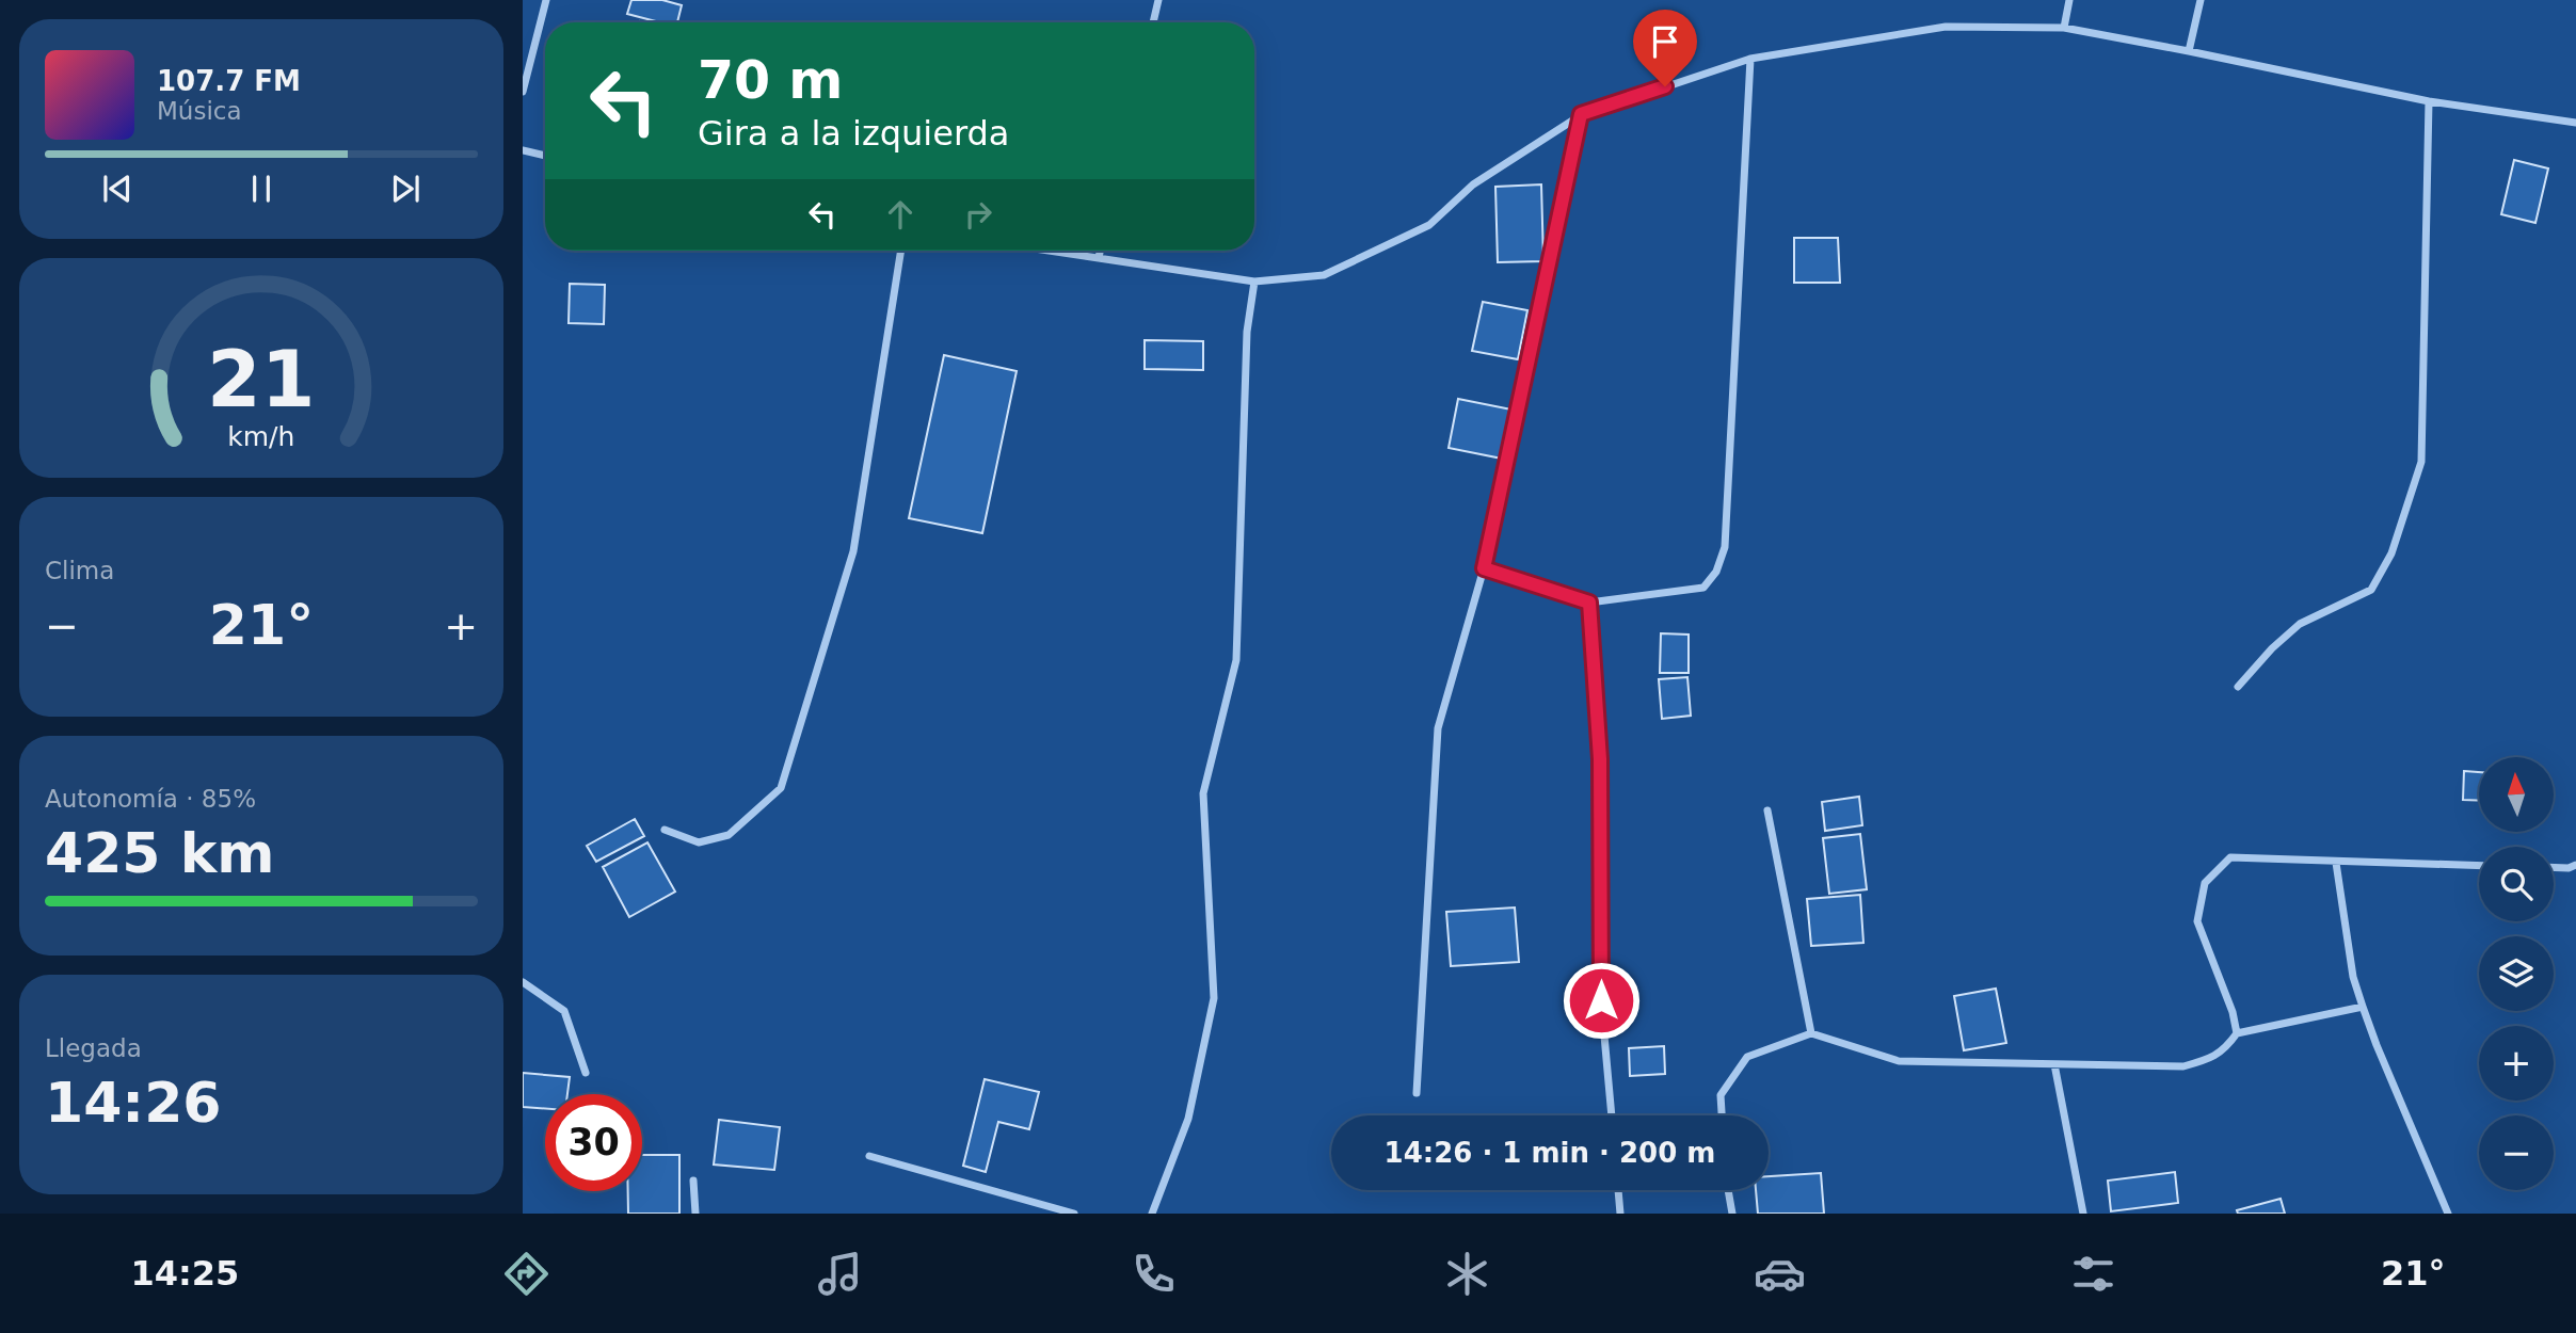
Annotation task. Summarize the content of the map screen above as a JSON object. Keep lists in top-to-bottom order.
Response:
{
  "north": "top",
  "page": {
    "turn": ["70 m", "Gira a la izquierda"],
    "song": ["107.7 FM", "Música"],
    "tile": [
      "Clima",
      ["Autonomía · 85%", "425 km"],
      ["Llegada", "14:26"]
    ],
    "heat": ["−", "21°", "+"],
    "map_buttons": ["+", "−"],
    "limit": "30",
    "trip": "14:26 · 1 min · 200 m",
    "tabs": ["14:25", "21°"],
    "gauge": ["21", "km/h"]
  }
}
